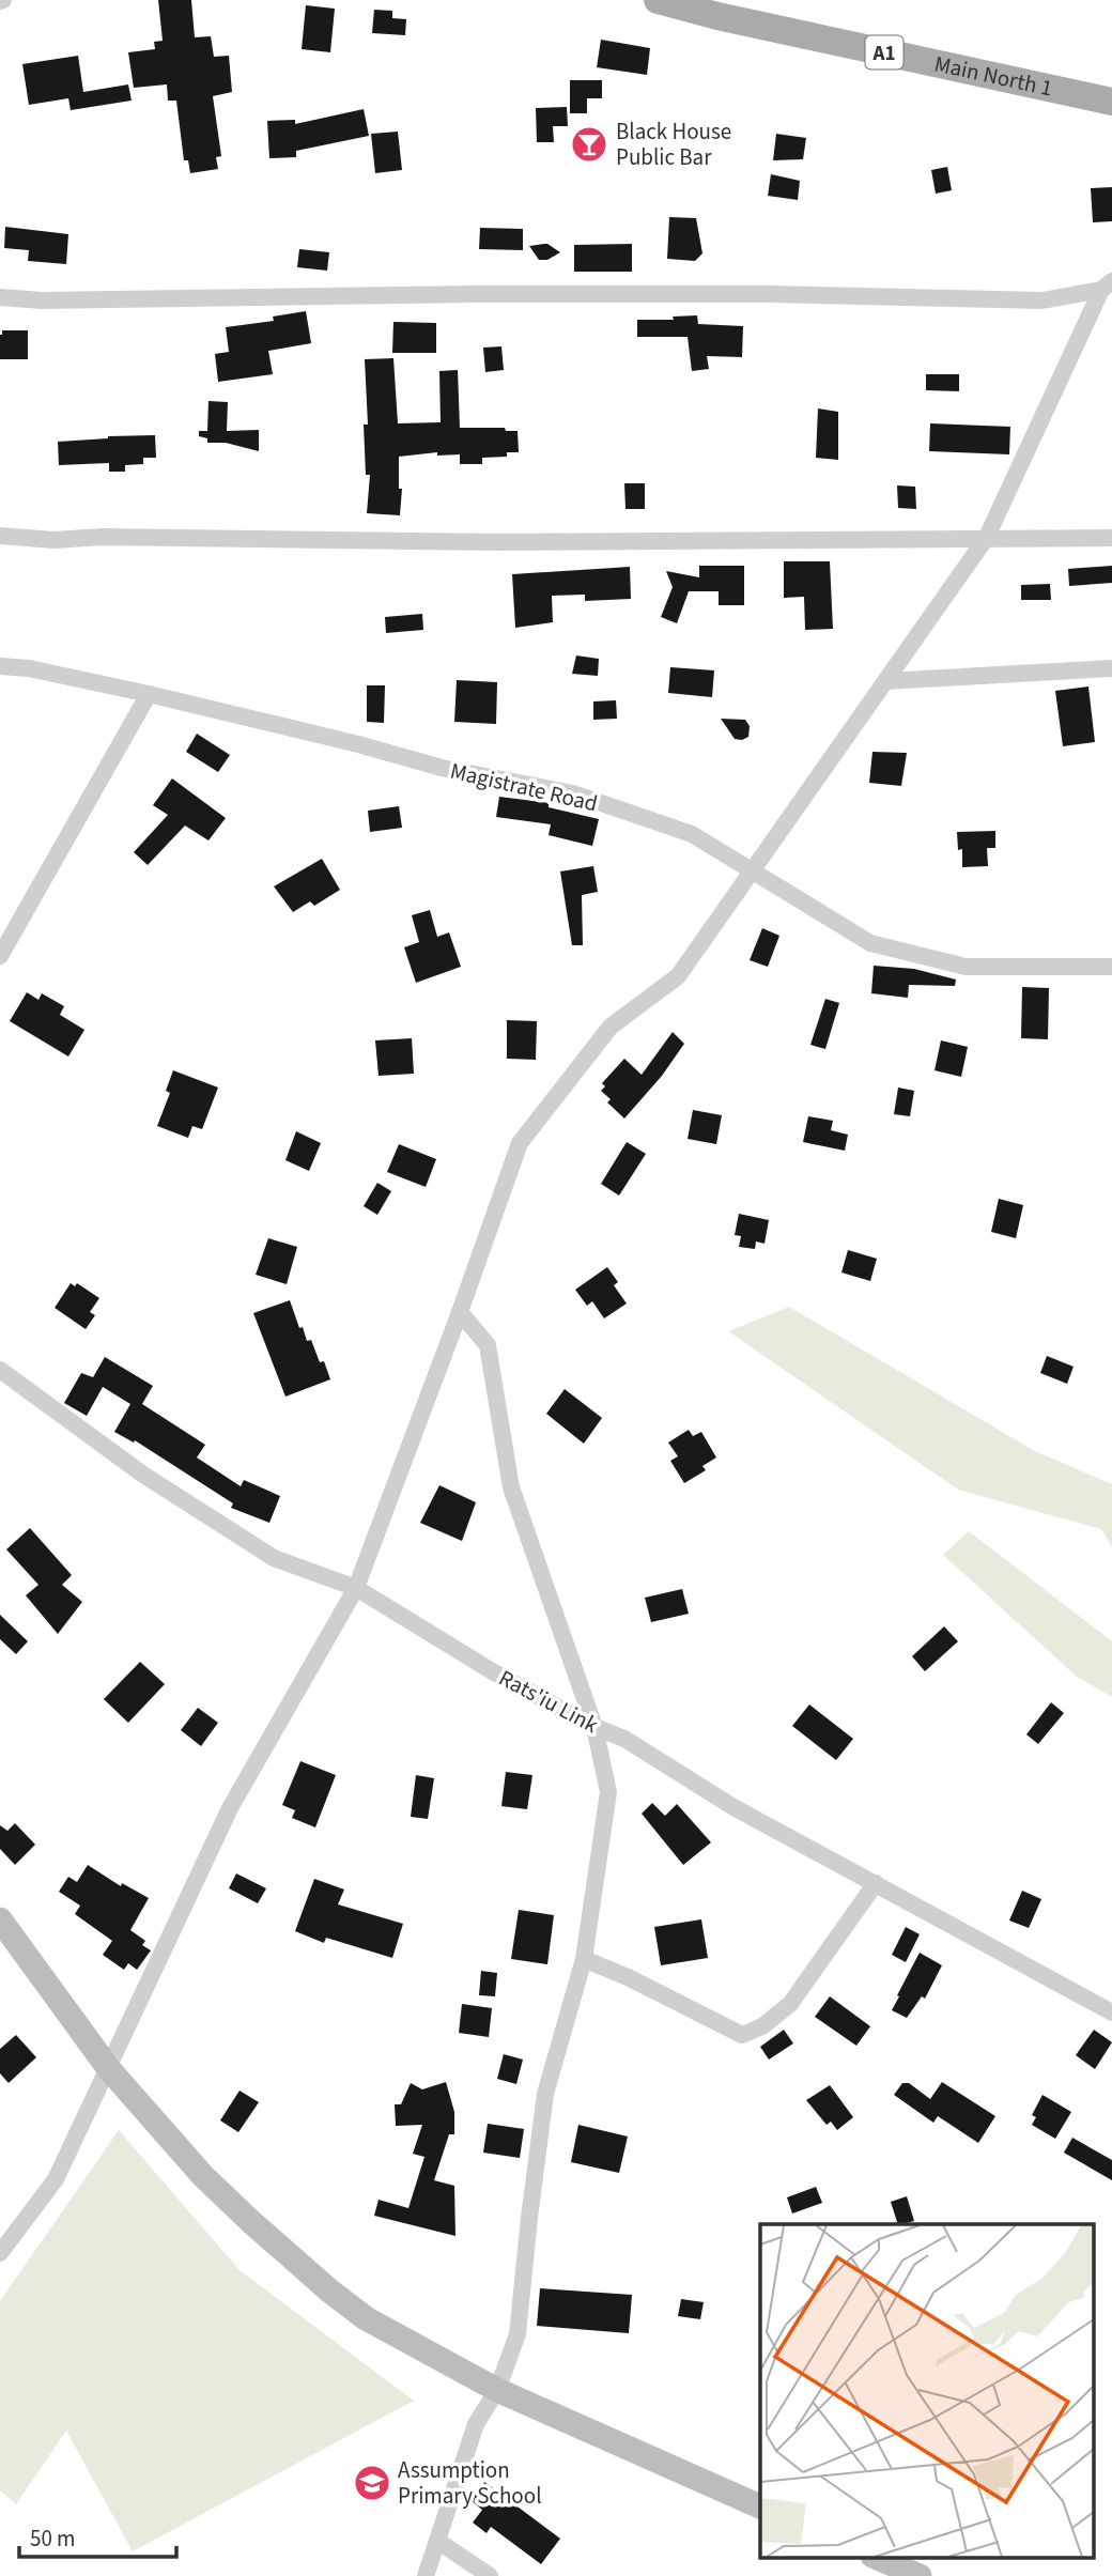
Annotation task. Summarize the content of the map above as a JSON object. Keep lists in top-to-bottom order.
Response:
{
  "streets": {
    "main road": ["A1", "Main North 1"],
    "street": ["Magistrate Road", "Rats'iu Link"]
  },
  "places": {
    "bar": ["Black House Public Bar"],
    "school or university": ["Assumption Primary School"]
  },
  "scale_bar": "50 m"
}
